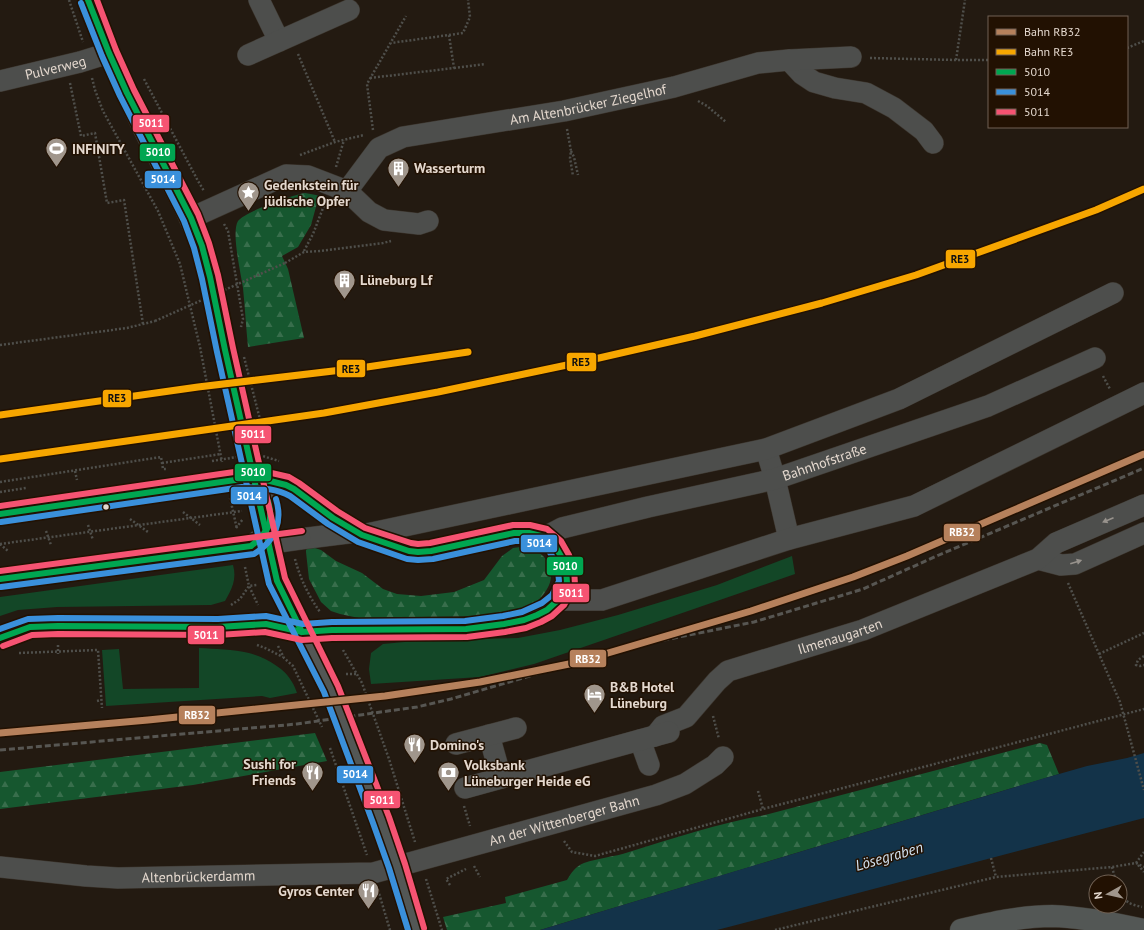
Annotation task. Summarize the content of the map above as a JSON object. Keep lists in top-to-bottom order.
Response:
{
  "streets": {
    "street": [
      "Pulverweg",
      "Am Altenbrücker Ziegelhof",
      "Bahnhofstraße",
      "Ilmenaugarten",
      "An der Wittenberger Bahn",
      "Altenbrückerdamm"
    ]
  },
  "crossings": [
    ["An der Wittenberger Bahn", "Altenbrückerdamm"]
  ],
  "water": ["Lösegraben"],
  "places": {
    "sports": ["INFINITY"],
    "building": ["Wasserturm", "Lüneburg Lf"],
    "place": ["Gedenkstein für jüdische Opfer"],
    "hotel": ["B&B Hotel Lüneburg"],
    "restaurant": ["Domino's", "Sushi for Friends", "Gyros Center"],
    "bank": ["Volksbank Lüneburger Heide eG"]
  },
  "lines": [
    "transit line 5010",
    "transit line 5011",
    "transit line 5014",
    "rail line RE3",
    "rail line RB32"
  ],
  "legend": [
    "Bahn RB32",
    "Bahn RE3",
    "5010",
    "5014",
    "5011"
  ],
  "north": "left"
}
